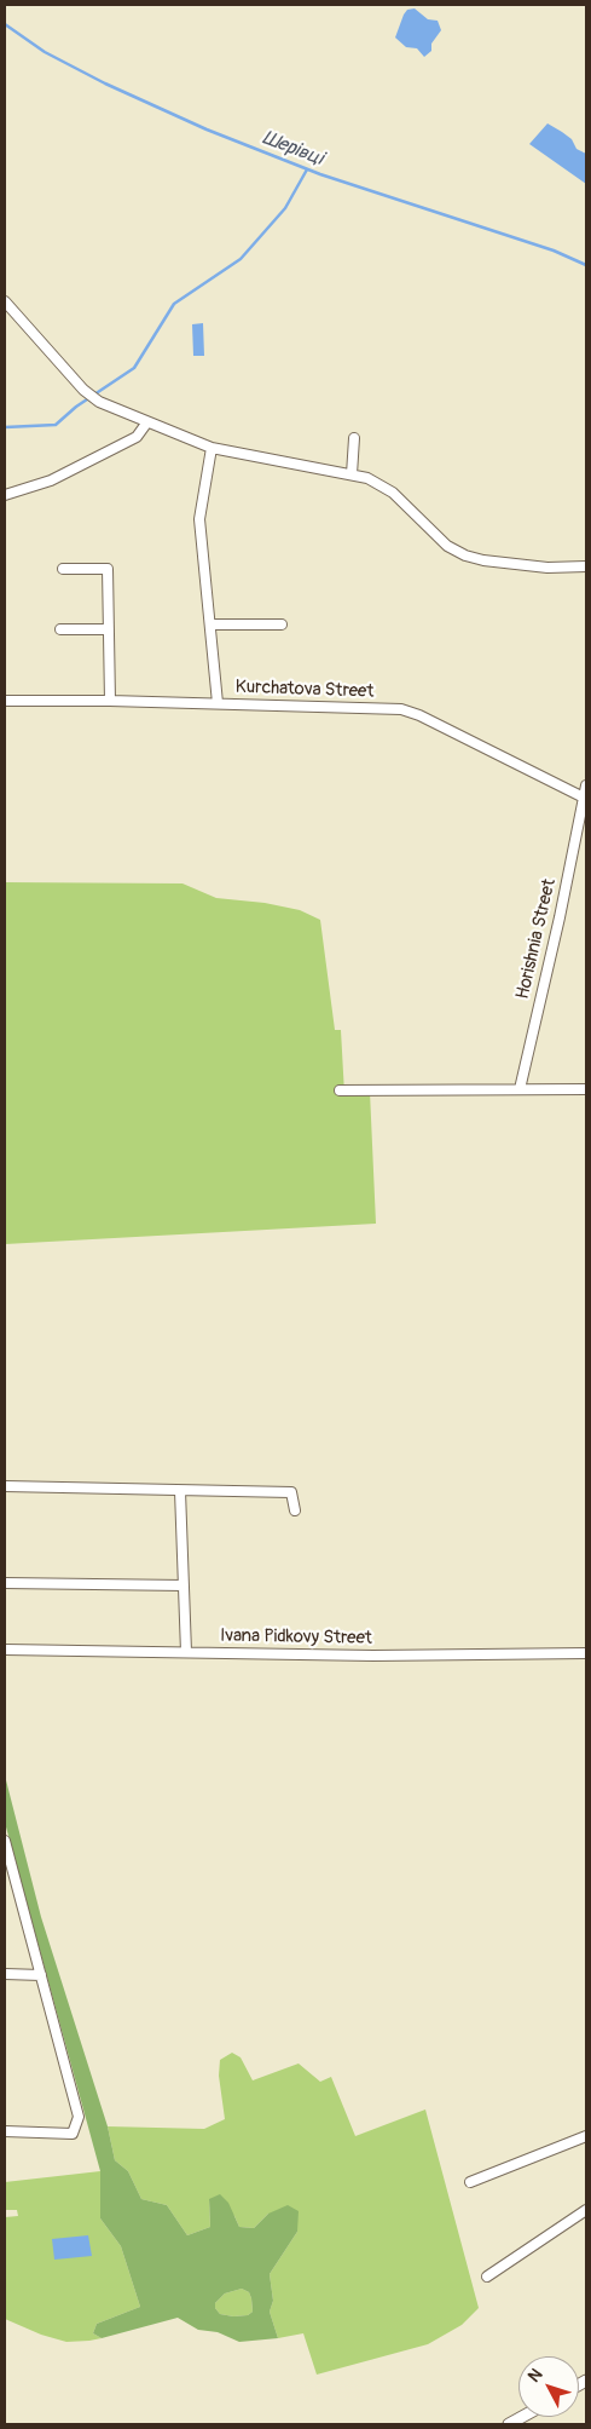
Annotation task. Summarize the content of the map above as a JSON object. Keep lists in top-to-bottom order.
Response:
{
  "streets": {
    "street": ["Kurchatova Street", "Horishnia Street", "Ivana Pidkovy Street"]
  },
  "crossings": [
    ["Kurchatova Street", "Horishnia Street"]
  ],
  "water": ["Шерівці"],
  "north": "top left"
}
